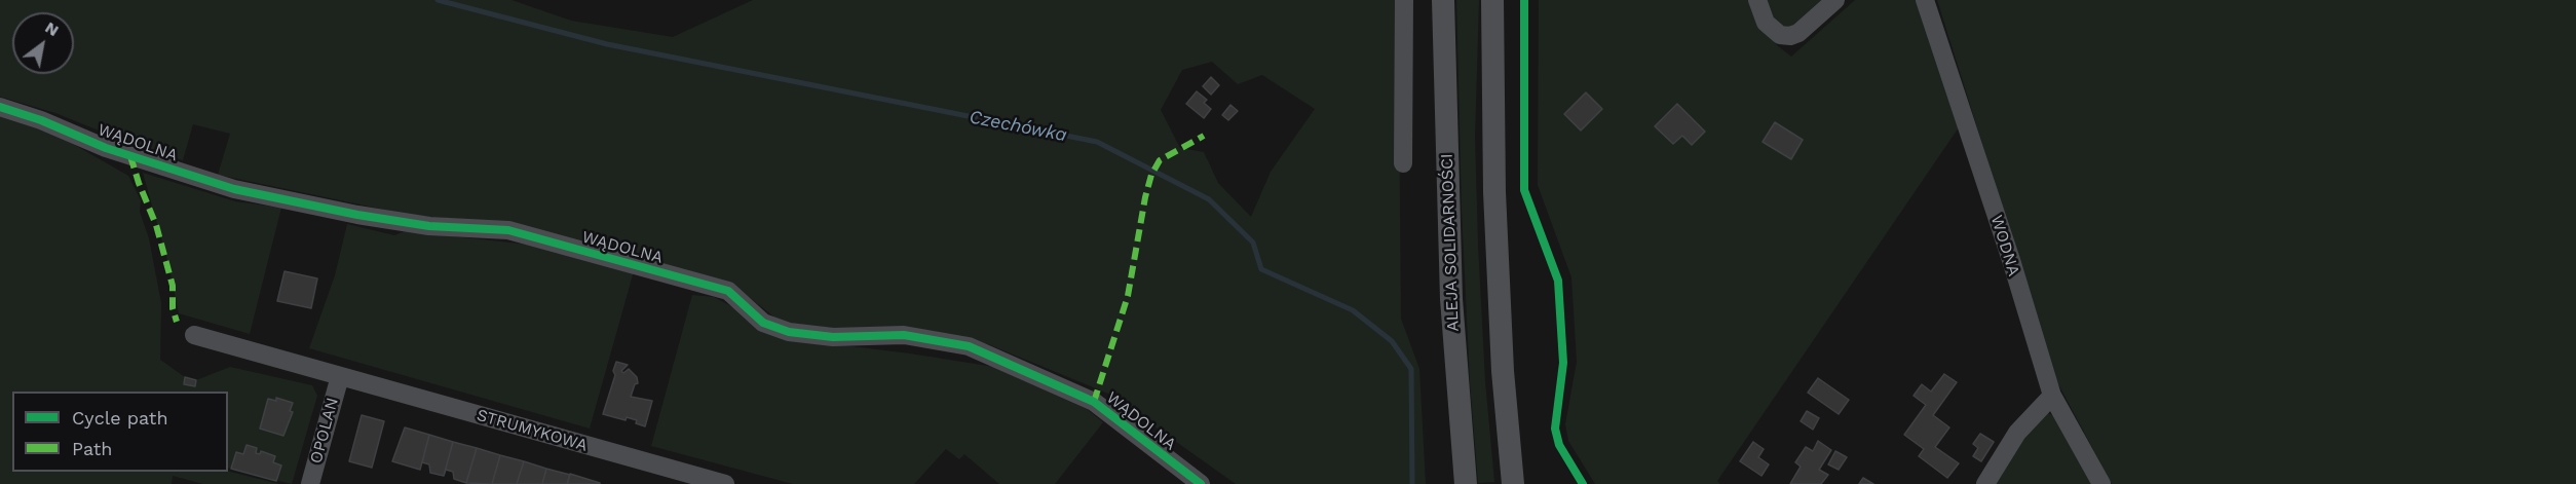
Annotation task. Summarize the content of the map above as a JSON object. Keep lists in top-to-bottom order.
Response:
{
  "streets": {
    "main road": ["ALEJA SOLIDARNOŚCI"],
    "street": [
      "WĄDOLNA",
      "WODNA",
      "OPOLAN",
      "STRUMYKOWA"
    ]
  },
  "crossings": [
    ["OPOLAN", "STRUMYKOWA"]
  ],
  "water": ["Czechówka"],
  "legend": ["Cycle path", "Path"],
  "north": "top right"
}
